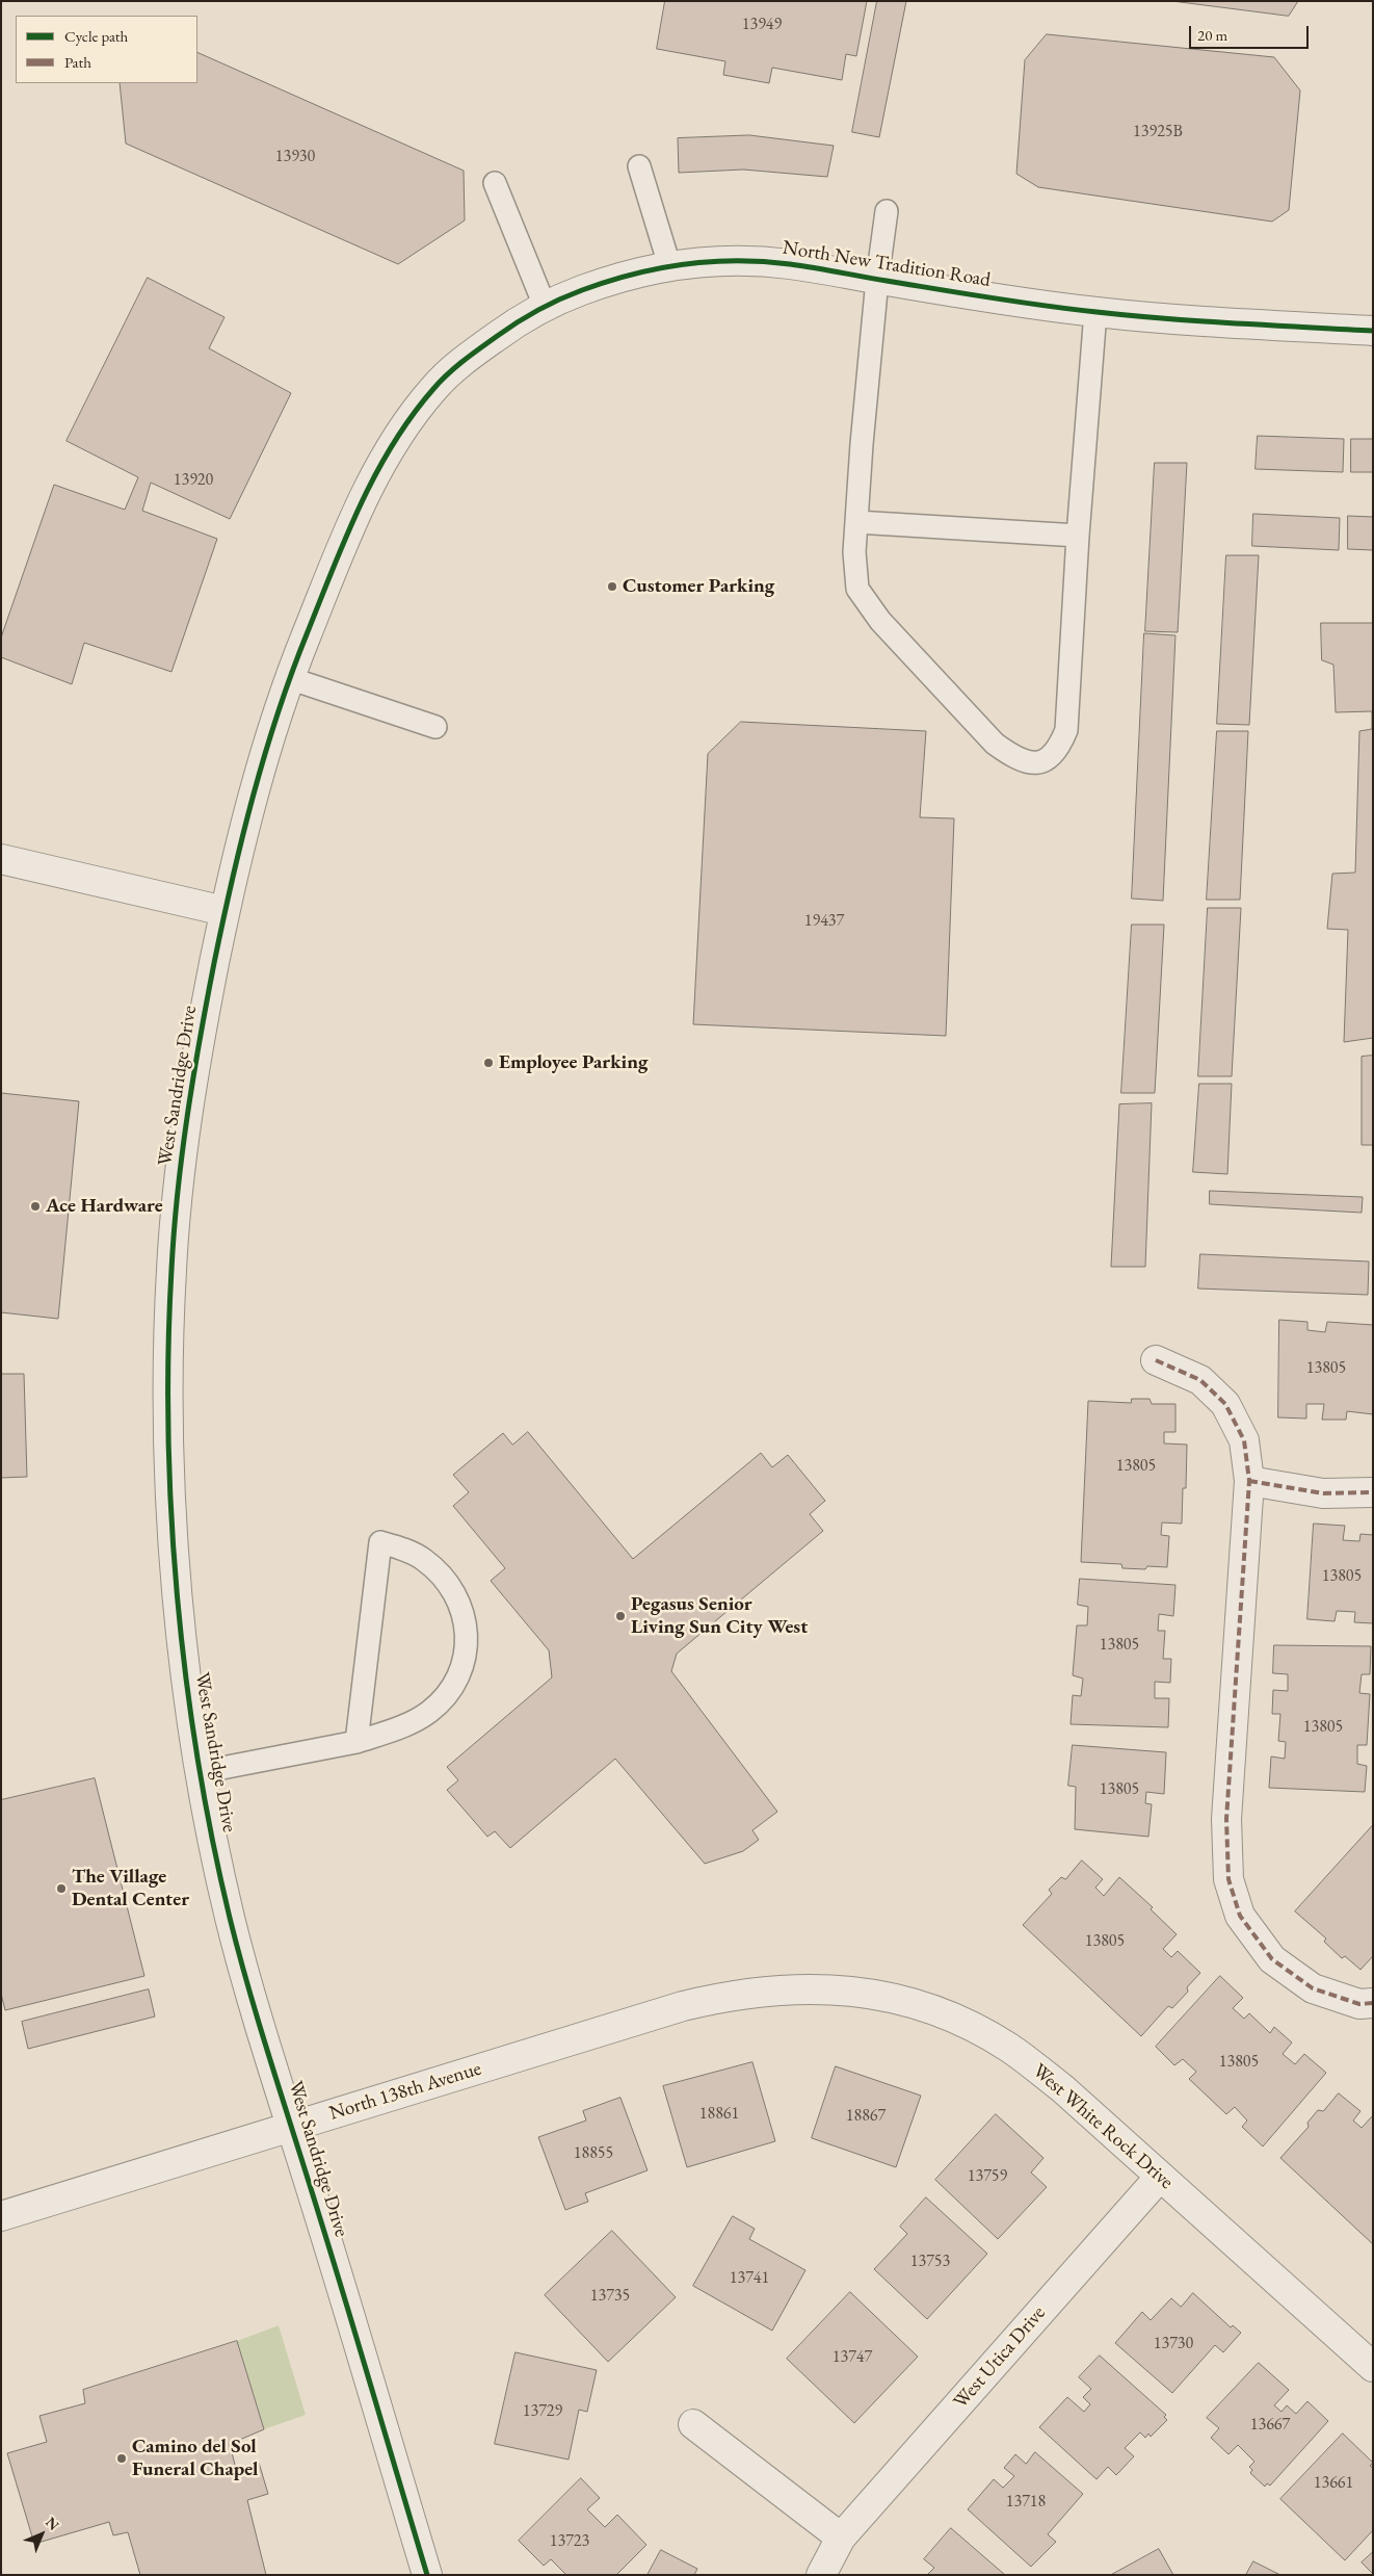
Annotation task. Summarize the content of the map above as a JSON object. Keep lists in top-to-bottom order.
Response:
{
  "streets": {
    "street": [
      "North New Tradition Road",
      "West Sandridge Drive",
      "North 138th Avenue",
      "West White Rock Drive",
      "West Utica Drive"
    ]
  },
  "crossings": [
    ["North New Tradition Road", "West Sandridge Drive"],
    ["West Sandridge Drive", "North 138th Avenue"],
    ["North 138th Avenue", "West White Rock Drive"],
    ["West White Rock Drive", "West Utica Drive"]
  ],
  "places": [
    "Customer Parking",
    "Employee Parking",
    "Ace Hardware",
    "Pegasus Senior Living Sun City West",
    "The Village Dental Center",
    "Camino del Sol Funeral Chapel"
  ],
  "house_numbers": [
    "13949",
    "13925B",
    "13930",
    "13920",
    "19437",
    "13805",
    "13805",
    "13805",
    "13805",
    "13805",
    "13805",
    "13805",
    "13805",
    "18861",
    "18867",
    "18855",
    "13759",
    "13753",
    "13741",
    "13735",
    "13730",
    "13747",
    "13729",
    "13667",
    "13661",
    "13718",
    "13723"
  ],
  "legend": ["Cycle path", "Path"],
  "scale_bar": "20 m",
  "north": "top right"
}
